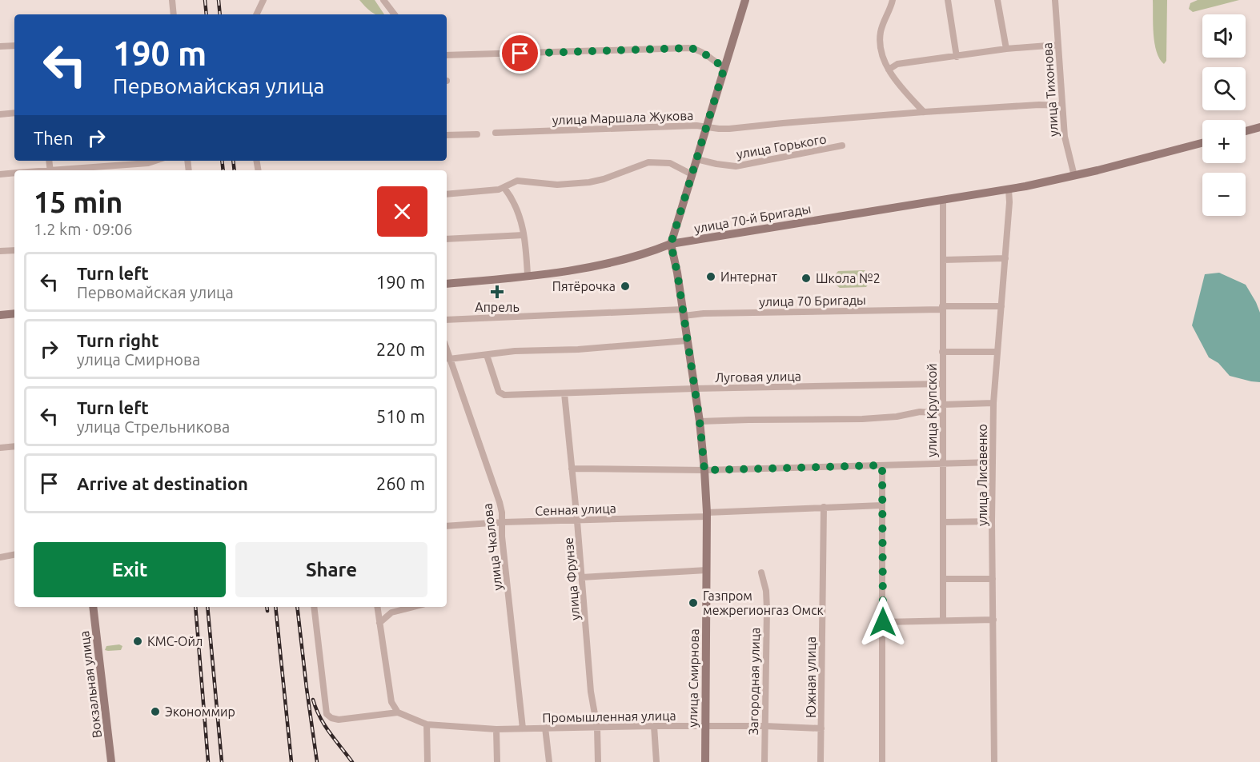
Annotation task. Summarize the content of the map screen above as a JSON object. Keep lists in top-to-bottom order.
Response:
{
  "streets": {
    "main road": ["улица 70-й Бригады", "улица Смирнова", "Вокзальная улица"],
    "street": [
      "улица Тихонова",
      "улица Маршала Жукова",
      "улица Горького",
      "улица 70 Бригады",
      "Луговая улица",
      "улица Крупской",
      "улица Лисавенко",
      "Сенная улица",
      "улица Чкалова",
      "улица Фрунзе",
      "Южная улица",
      "Загородная улица",
      "Промышленная улица"
    ]
  },
  "crossings": [
    ["улица Тихонова", "улица Маршала Жукова"],
    ["улица Тихонова", "улица 70-й Бригады"],
    ["улица Маршала Жукова", "улица Смирнова"],
    ["улица Горького", "улица Смирнова"],
    ["улица 70-й Бригады", "улица Крупской"],
    ["улица 70-й Бригады", "улица Лисавенко"],
    ["улица 70-й Бригады", "улица Смирнова"],
    ["улица 70 Бригады", "улица Крупской"],
    ["улица 70 Бригады", "улица Лисавенко"],
    ["улица 70 Бригады", "улица Смирнова"],
    ["Луговая улица", "улица Крупской"],
    ["Луговая улица", "улица Фрунзе"],
    ["Луговая улица", "улица Смирнова"],
    ["Сенная улица", "улица Чкалова"],
    ["Сенная улица", "улица Фрунзе"],
    ["Сенная улица", "Южная улица"],
    ["Сенная улица", "улица Смирнова"],
    ["улица Чкалова", "Промышленная улица"],
    ["улица Фрунзе", "Промышленная улица"],
    ["Южная улица", "Промышленная улица"],
    ["улица Смирнова", "Промышленная улица"],
    ["Загородная улица", "Промышленная улица"]
  ],
  "places": {
    "other": [
      "Интернат",
      "Школа №2",
      "Пятёрочка",
      "Газпром межрегионгаз Омск",
      "КМС-Ойл",
      "Экономмир"
    ],
    "health": ["Апрель"]
  },
  "page": {
    "map_buttons": ["+", "−"],
    "turn": ["190 m", "Первомайская улица"],
    "then": "Then",
    "heading": ["15 min", "1.2 km · 09:06"],
    "list": [
      {
        "name": "Turn left",
        "note": "Первомайская улица",
        "value": "190 m"
      },
      {
        "name": "Turn right",
        "note": "улица Смирнова",
        "value": "220 m"
      },
      {
        "name": "Turn left",
        "note": "улица Стрельникова",
        "value": "510 m"
      },
      {
        "name": "Arrive at destination",
        "value": "260 m"
      }
    ],
    "buttons": ["Exit", "Share"]
  }
}
